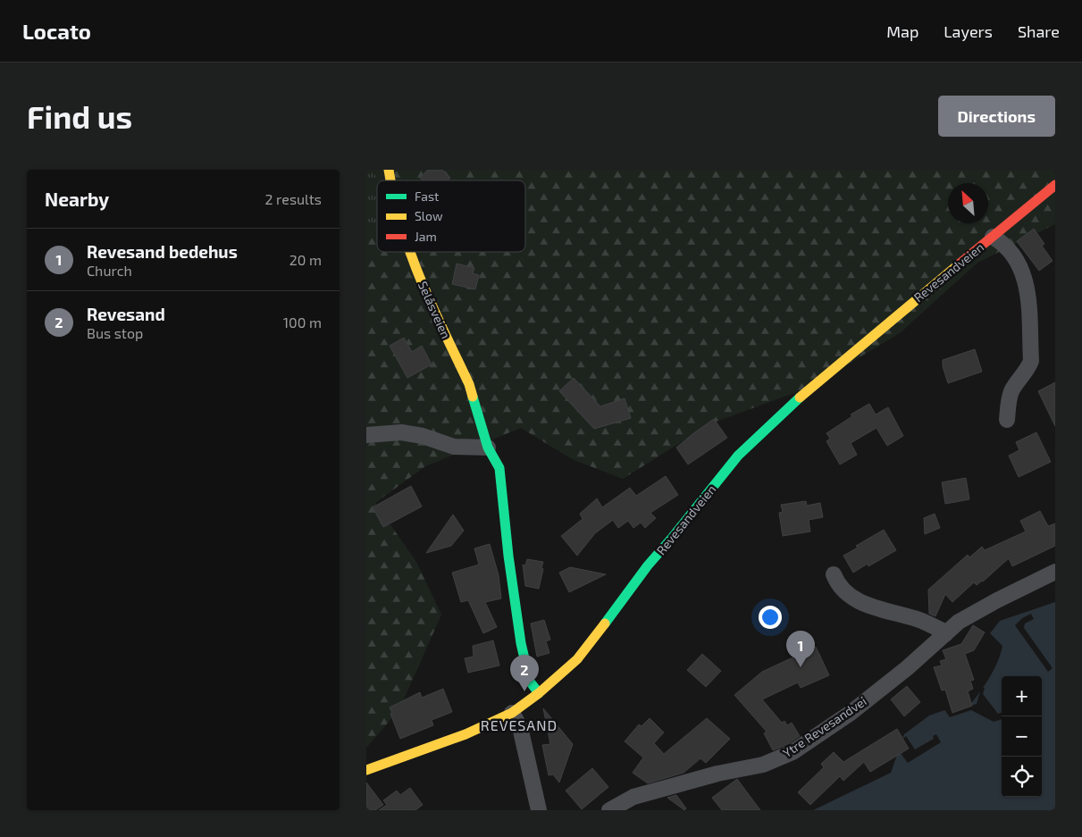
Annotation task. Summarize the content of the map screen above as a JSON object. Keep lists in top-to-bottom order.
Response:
{
  "streets": {
    "main road": ["Revesandveien", "Selåsveien"],
    "street": ["Ytre Revesandvei"]
  },
  "crossings": [
    ["Revesandveien", "Selåsveien"]
  ],
  "districts": ["REVESAND"],
  "legend": ["Fast", "Slow", "Jam"],
  "north": "top left",
  "page": {
    "header": "Locato",
    "nav": ["Map", "Layers", "Share"],
    "buttons": "Directions",
    "title": "Find us",
    "heading": ["Nearby", "2 results"],
    "list": [
      {
        "mark": "1",
        "name": "Revesand bedehus",
        "note": "Church",
        "value": "20 m"
      },
      {
        "mark": "2",
        "name": "Revesand",
        "note": "Bus stop",
        "value": "100 m"
      }
    ],
    "pins": ["1", "2"],
    "map_buttons": ["+", "−"]
  }
}
